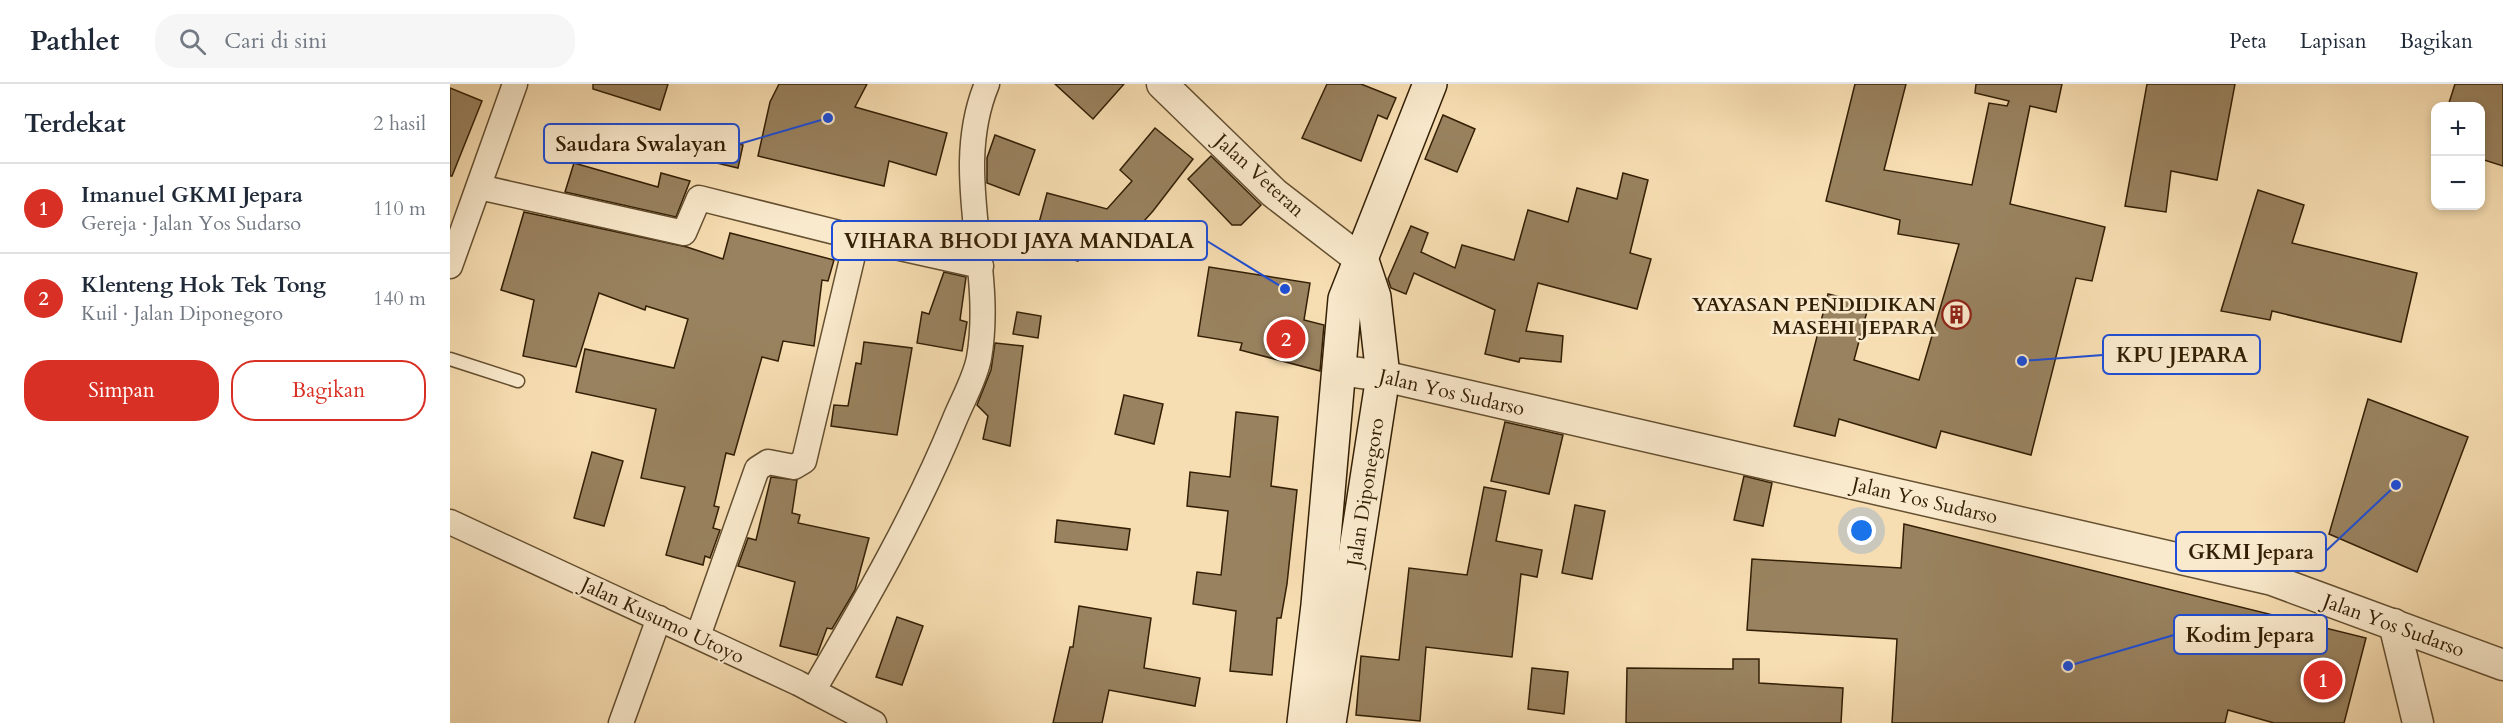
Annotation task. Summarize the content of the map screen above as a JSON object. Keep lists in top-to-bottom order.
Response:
{
  "streets": {
    "main road": ["Jalan Diponegoro"],
    "street": ["Jalan Veteran", "Jalan Yos Sudarso", "Jalan Kusumo Utoyo"]
  },
  "crossings": [
    ["Jalan Veteran", "Jalan Diponegoro"],
    ["Jalan Yos Sudarso", "Jalan Diponegoro"]
  ],
  "places": {
    "other": [
      "Saudara Swalayan",
      "VIHARA BHODI JAYA MANDALA",
      "KPU JEPARA",
      "GKMI Jepara",
      "Kodim Jepara"
    ],
    "building": ["YAYASAN PENDIDIKAN MASEHI JEPARA"]
  },
  "page": {
    "header": "Pathlet",
    "search": "Cari di sini",
    "nav": ["Peta", "Lapisan", "Bagikan"],
    "heading": ["Terdekat", "2 hasil"],
    "map_buttons": ["+", "−"],
    "list": [
      {
        "mark": "1",
        "name": "Imanuel GKMI Jepara",
        "note": "Gereja · Jalan Yos Sudarso",
        "value": "110 m"
      },
      {
        "mark": "2",
        "name": "Klenteng Hok Tek Tong",
        "note": "Kuil · Jalan Diponegoro",
        "value": "140 m"
      }
    ],
    "pins": ["2", "1"],
    "buttons": ["Simpan", "Bagikan"]
  }
}
